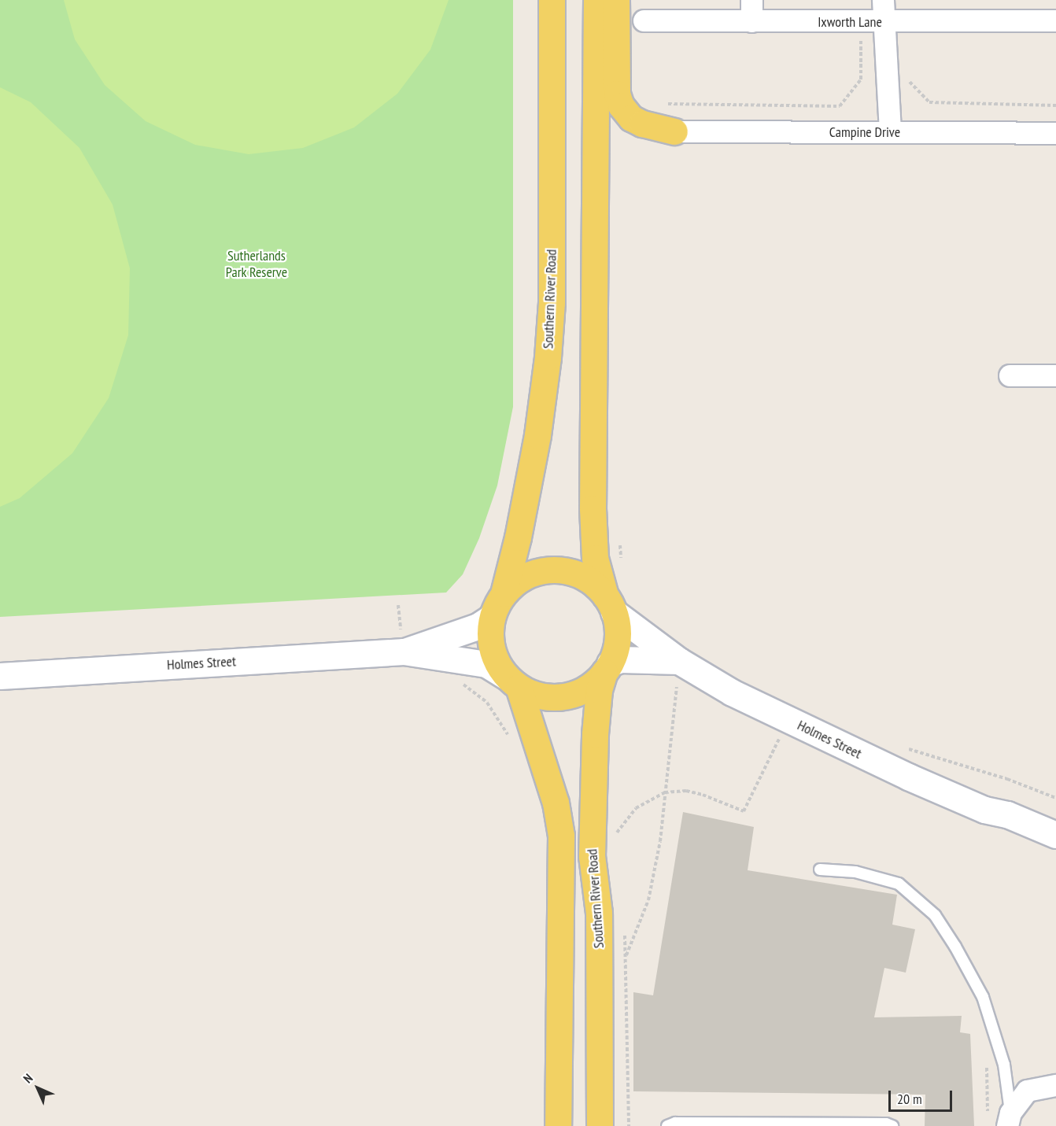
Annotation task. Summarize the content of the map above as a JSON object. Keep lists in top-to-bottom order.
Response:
{
  "streets": {
    "main road": ["Southern River Road", "Holmes Street"],
    "street": ["Ixworth Lane", "Campine Drive"]
  },
  "crossings": [
    ["Southern River Road", "Holmes Street"]
  ],
  "parks": ["Sutherlands Park Reserve"],
  "scale_bar": "20 m",
  "north": "top left"
}
